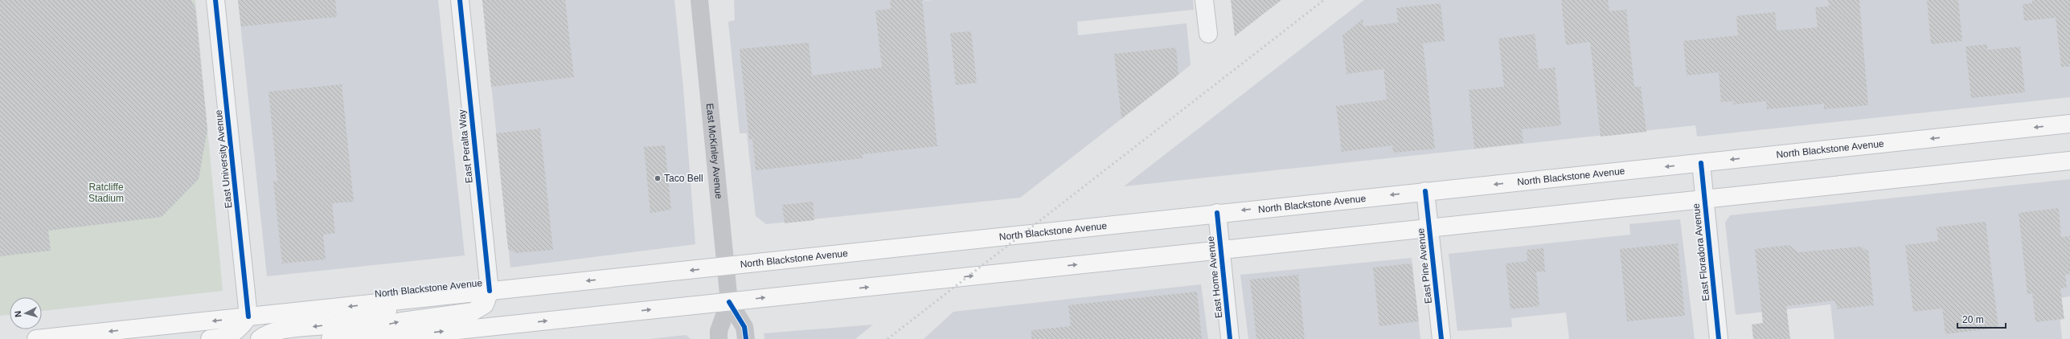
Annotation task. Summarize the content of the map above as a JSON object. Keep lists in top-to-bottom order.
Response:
{
  "streets": {
    "main road": ["North Blackstone Avenue", "East McKinley Avenue"],
    "street": [
      "East Peralta Way",
      "East University Avenue",
      "East Floradora Avenue",
      "East Pine Avenue",
      "East Home Avenue"
    ]
  },
  "crossings": [
    ["East Peralta Way", "North Blackstone Avenue"],
    ["North Blackstone Avenue", "East McKinley Avenue"],
    ["North Blackstone Avenue", "East University Avenue"],
    ["North Blackstone Avenue", "East Floradora Avenue"],
    ["North Blackstone Avenue", "East Pine Avenue"],
    ["North Blackstone Avenue", "East Home Avenue"]
  ],
  "parks": ["Ratcliffe Stadium"],
  "places": ["Taco Bell"],
  "scale_bar": "20 m",
  "north": "left"
}
